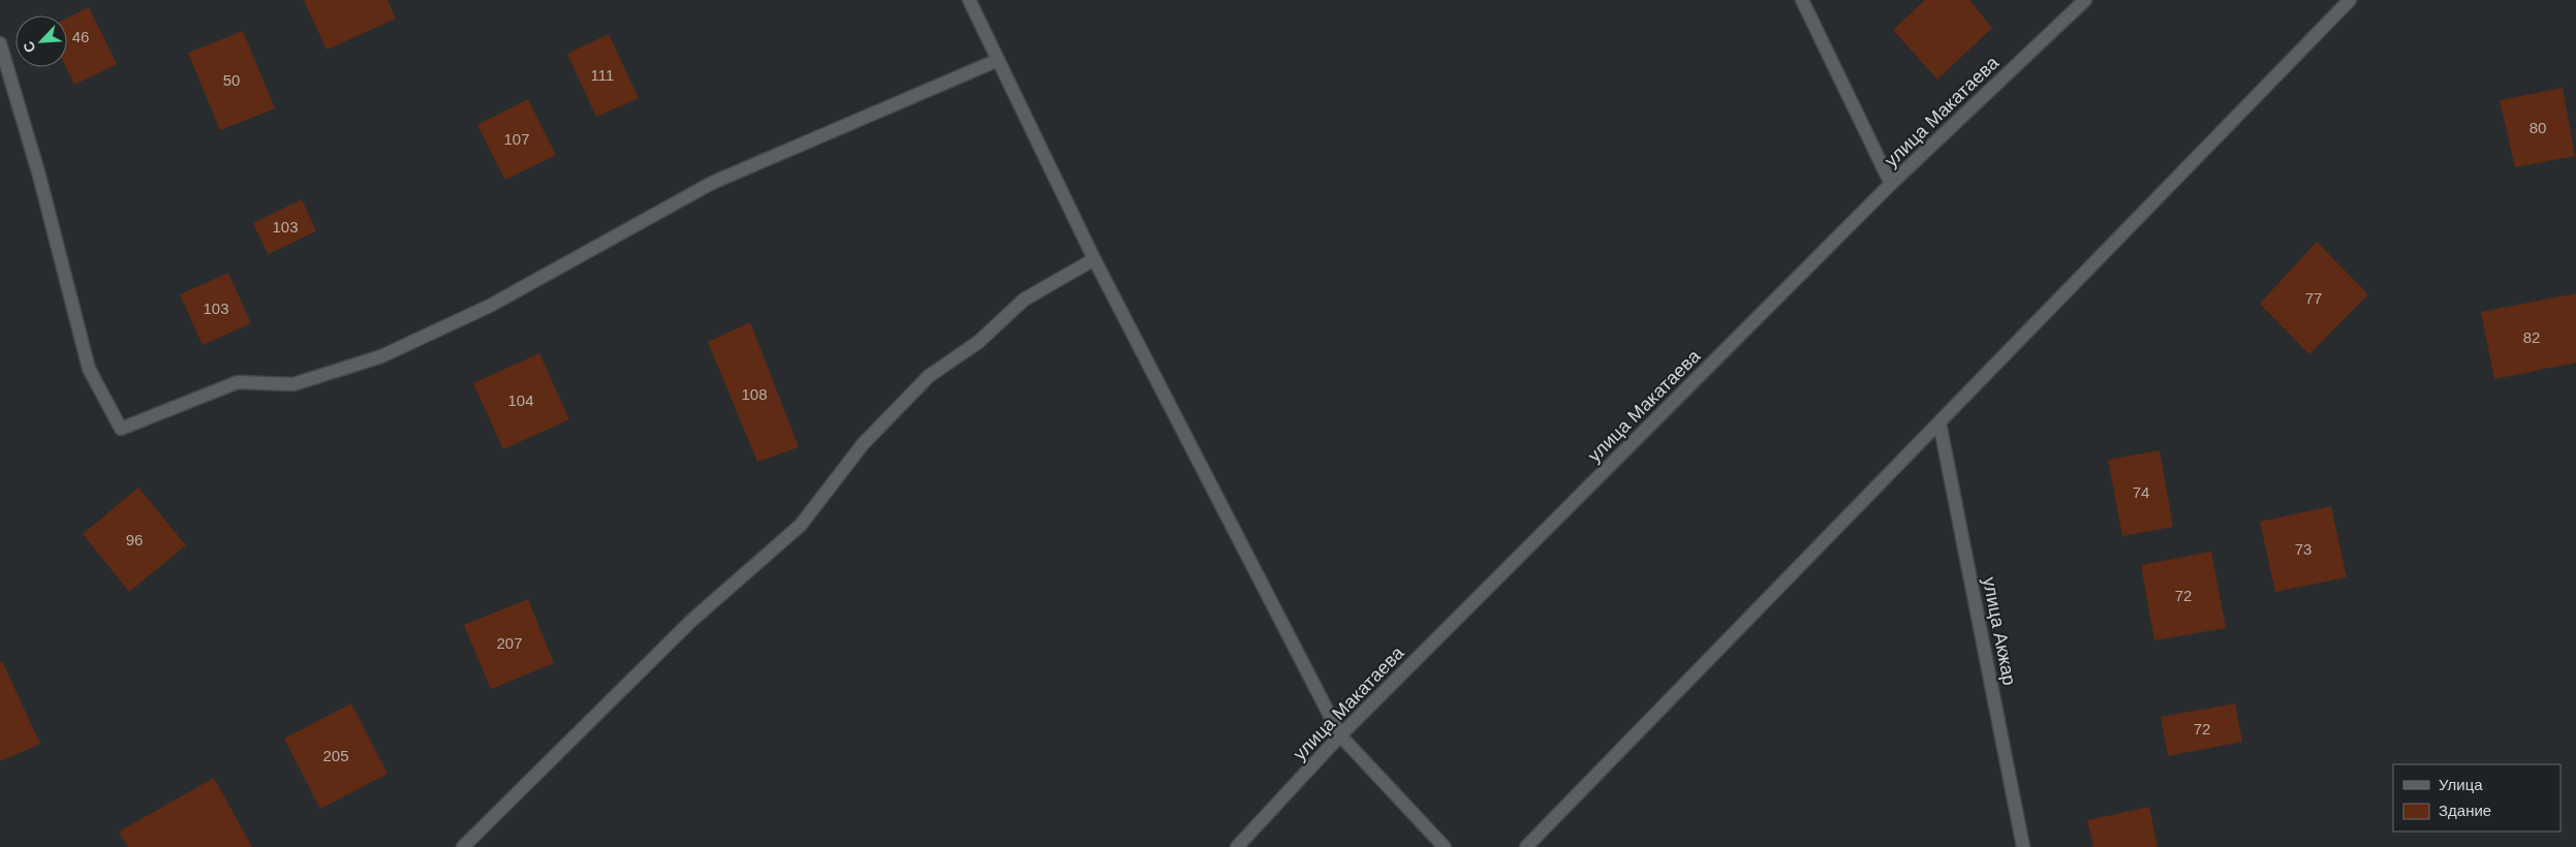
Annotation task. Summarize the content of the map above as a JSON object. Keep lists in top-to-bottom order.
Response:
{
  "streets": {
    "street": ["улица Макатаева", "улица Акжар"]
  },
  "house_numbers": [
    "46",
    "111",
    "50",
    "80",
    "107",
    "103",
    "77",
    "103",
    "82",
    "108",
    "104",
    "74",
    "96",
    "73",
    "72",
    "207",
    "72",
    "205"
  ],
  "legend": ["Улица", "Здание"],
  "north": "bottom left"
}
